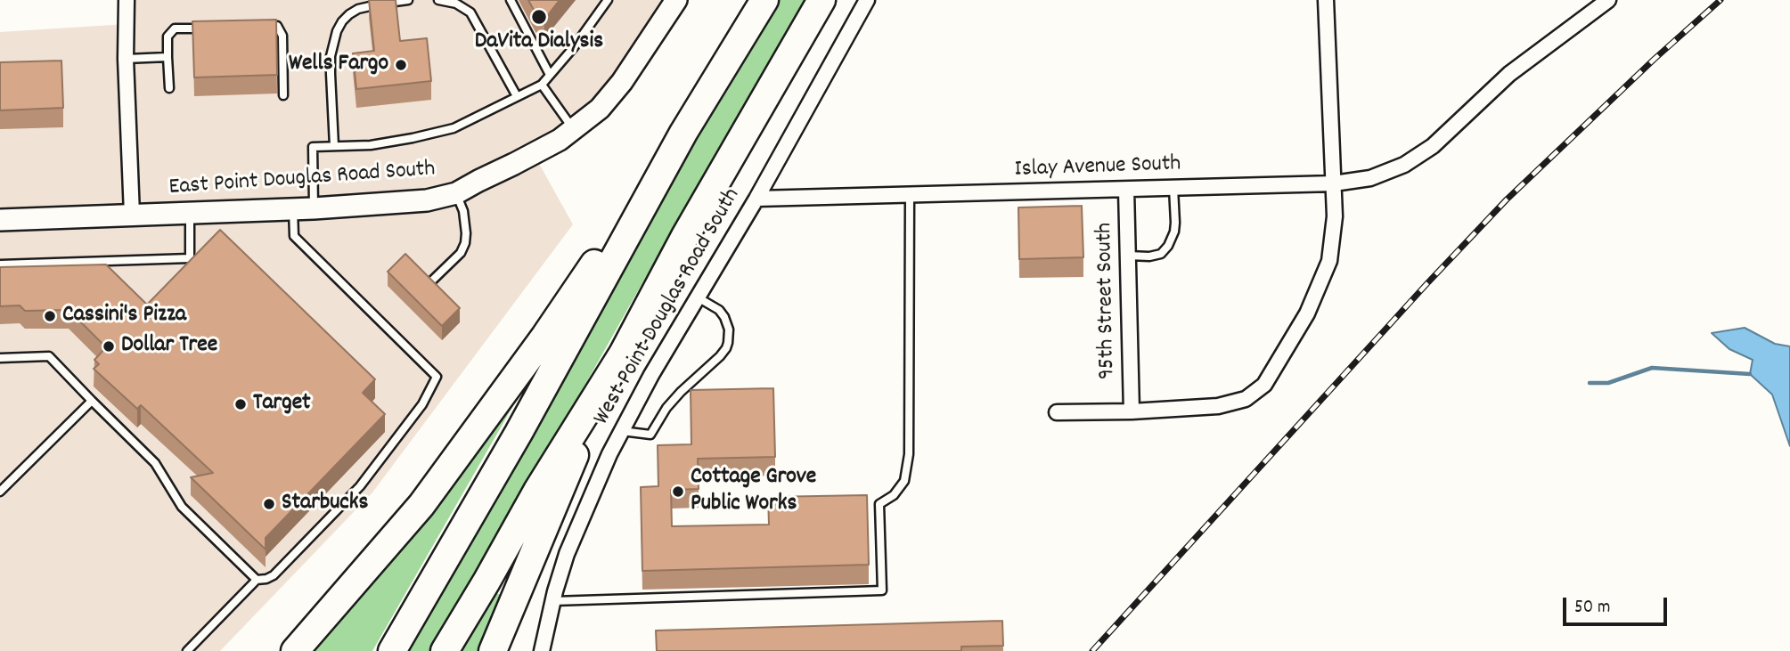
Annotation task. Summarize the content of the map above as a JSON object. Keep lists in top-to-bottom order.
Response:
{
  "streets": {
    "street": [
      "Islay Avenue South",
      "East Point Douglas Road South",
      "95th Street South",
      "West Point Douglas Road South"
    ]
  },
  "crossings": [
    ["Islay Avenue South", "95th Street South"],
    ["Islay Avenue South", "West Point Douglas Road South"]
  ],
  "places": [
    "DaVita Dialysis",
    "Wells Fargo",
    "Cassini's Pizza",
    "Dollar Tree",
    "Target",
    "Cottage Grove Public Works",
    "Starbucks"
  ],
  "scale_bar": "50 m"
}
